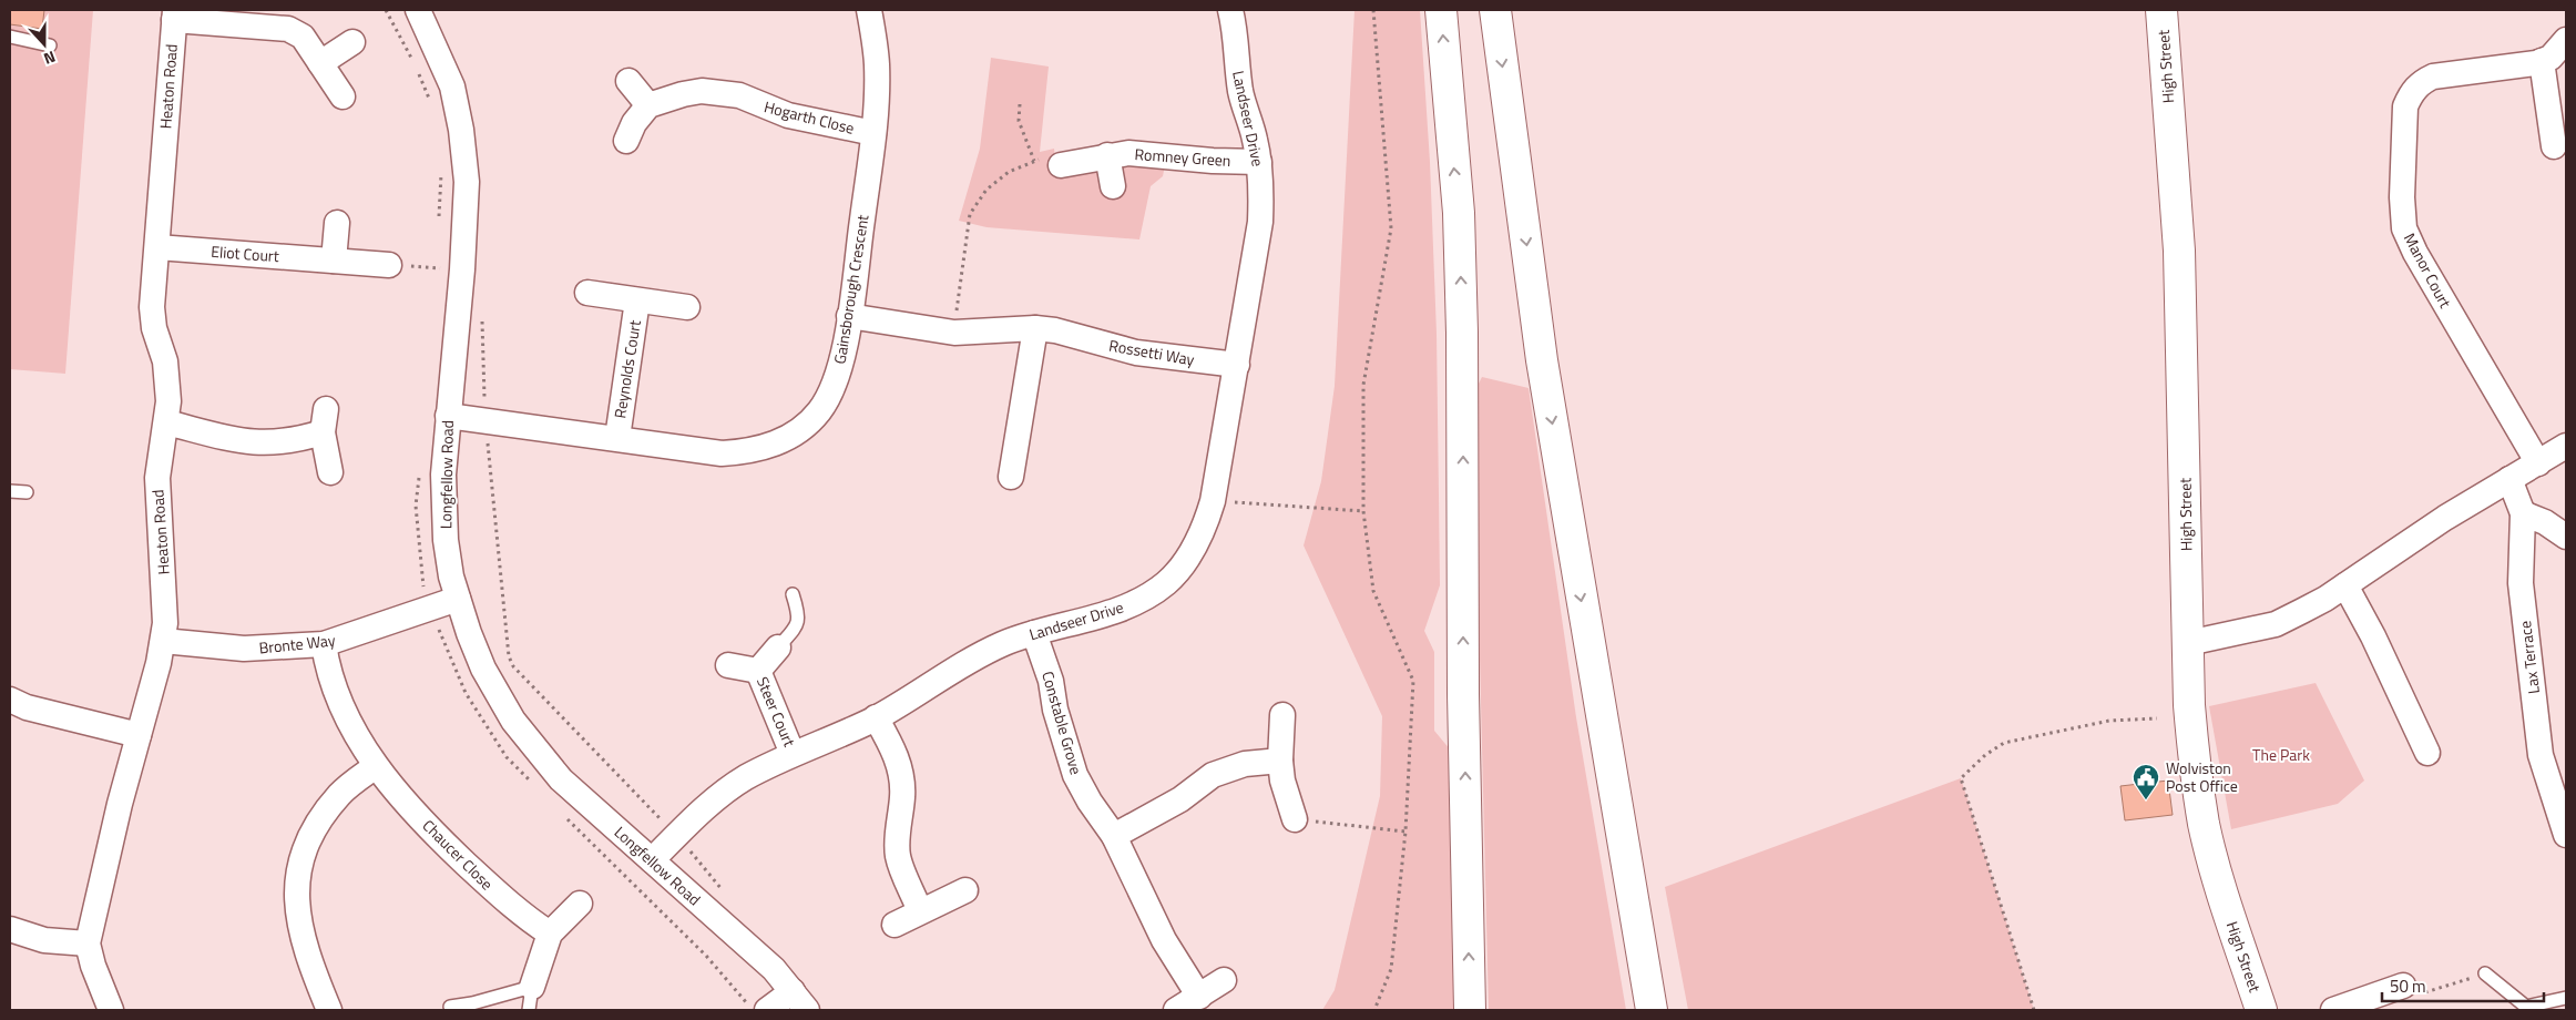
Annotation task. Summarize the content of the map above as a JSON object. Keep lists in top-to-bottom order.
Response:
{
  "streets": {
    "street": [
      "High Street",
      "Heaton Road",
      "Hogarth Close",
      "Landseer Drive",
      "Romney Green",
      "Eliot Court",
      "Manor Court",
      "Gainsborough Crescent",
      "Rossetti Way",
      "Reynolds Court",
      "Longfellow Road",
      "Bronte Way",
      "Lax Terrace",
      "Steer Court",
      "Constable Grove",
      "Chaucer Close"
    ]
  },
  "crossings": [
    ["Heaton Road", "Eliot Court"],
    ["Heaton Road", "Bronte Way"],
    ["Hogarth Close", "Gainsborough Crescent"],
    ["Landseer Drive", "Romney Green"],
    ["Landseer Drive", "Rossetti Way"],
    ["Landseer Drive", "Longfellow Road"],
    ["Landseer Drive", "Steer Court"],
    ["Landseer Drive", "Constable Grove"],
    ["Gainsborough Crescent", "Rossetti Way"],
    ["Gainsborough Crescent", "Reynolds Court"],
    ["Gainsborough Crescent", "Longfellow Road"],
    ["Longfellow Road", "Bronte Way"],
    ["Bronte Way", "Chaucer Close"]
  ],
  "parks": ["The Park"],
  "places": {
    "public building": ["Wolviston Post Office"]
  },
  "scale_bar": "50 m",
  "north": "bottom"
}
